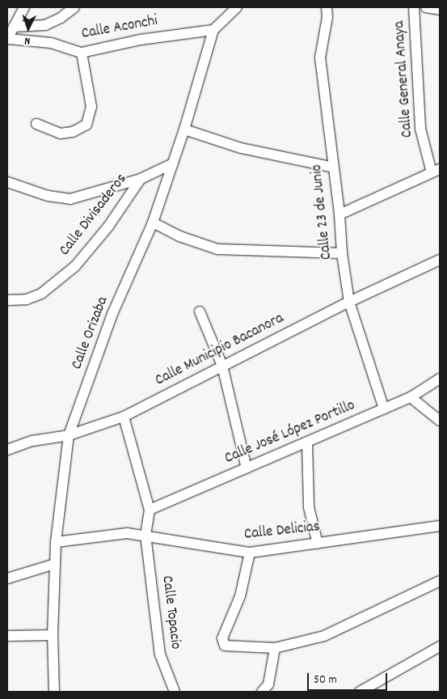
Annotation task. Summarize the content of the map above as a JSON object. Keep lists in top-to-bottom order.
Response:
{
  "streets": {
    "street": [
      "Calle Aconchi",
      "Calle General Anaya",
      "Calle 23 de Junio",
      "Calle Divisaderos",
      "Calle Orizaba",
      "Calle Municipio Bacanora",
      "Calle José López Portillo",
      "Calle Delicias",
      "Calle Topacio"
    ]
  },
  "crossings": [
    ["Calle Aconchi", "Calle Orizaba"],
    ["Calle 23 de Junio", "Calle Municipio Bacanora"],
    ["Calle 23 de Junio", "Calle José López Portillo"],
    ["Calle Orizaba", "Calle Municipio Bacanora"],
    ["Calle Orizaba", "Calle Delicias"],
    ["Calle José López Portillo", "Calle Topacio"],
    ["Calle Delicias", "Calle Topacio"]
  ],
  "scale_bar": "50 m",
  "north": "bottom"
}
